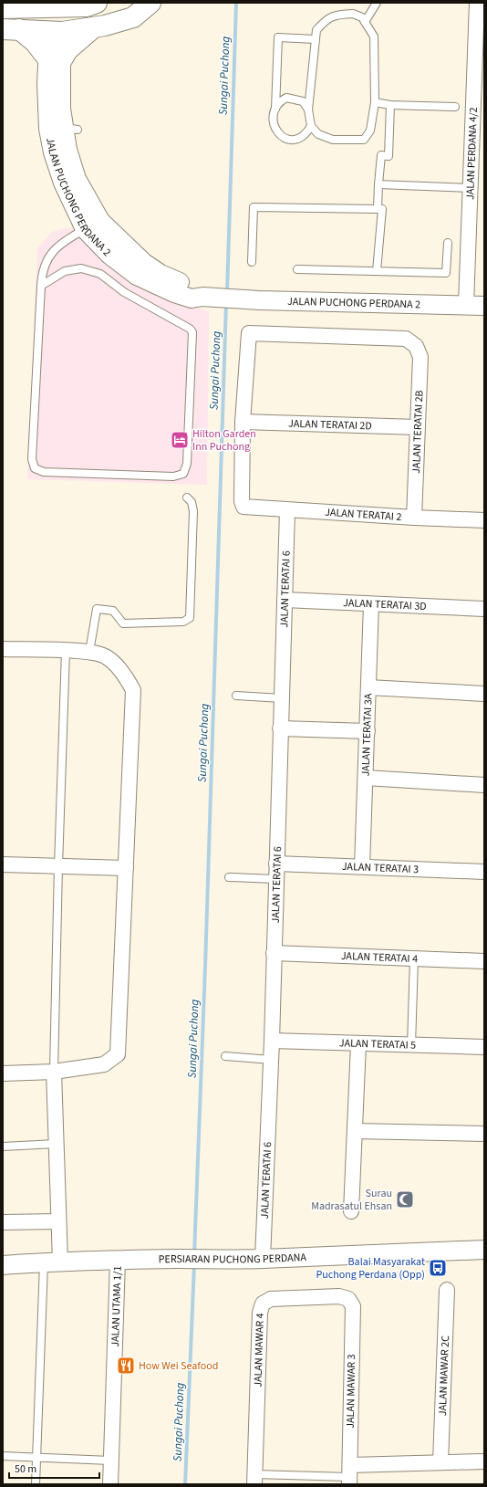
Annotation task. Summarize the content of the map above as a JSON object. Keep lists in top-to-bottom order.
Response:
{
  "streets": {
    "street": [
      "JALAN PERDANA 4/2",
      "JALAN PUCHONG PERDANA 2",
      "JALAN TERATAI 2D",
      "JALAN TERATAI 2B",
      "JALAN TERATAI 2",
      "JALAN TERATAI 6",
      "JALAN TERATAI 3D",
      "JALAN TERATAI 3A",
      "JALAN TERATAI 3",
      "JALAN TERATAI 4",
      "JALAN TERATAI 5",
      "PERSIARAN PUCHONG PERDANA",
      "JALAN UTAMA 1/1",
      "JALAN MAWAR 4",
      "JALAN MAWAR 2C",
      "JALAN MAWAR 3"
    ]
  },
  "crossings": [
    ["JALAN PERDANA 4/2", "JALAN PUCHONG PERDANA 2"],
    ["JALAN TERATAI 2D", "JALAN TERATAI 2B"],
    ["JALAN TERATAI 2D", "JALAN TERATAI 2"],
    ["JALAN TERATAI 2B", "JALAN TERATAI 2"],
    ["JALAN TERATAI 2", "JALAN TERATAI 6"],
    ["JALAN TERATAI 6", "JALAN TERATAI 3D"],
    ["JALAN TERATAI 6", "JALAN TERATAI 3"],
    ["JALAN TERATAI 6", "JALAN TERATAI 4"],
    ["JALAN TERATAI 6", "JALAN TERATAI 5"],
    ["JALAN TERATAI 6", "PERSIARAN PUCHONG PERDANA"],
    ["JALAN TERATAI 3D", "JALAN TERATAI 3A"],
    ["JALAN TERATAI 3A", "JALAN TERATAI 3"],
    ["PERSIARAN PUCHONG PERDANA", "JALAN UTAMA 1/1"],
    ["JALAN MAWAR 4", "JALAN MAWAR 3"]
  ],
  "water": ["Sungai Puchong"],
  "places": {
    "hotel": ["Hilton Garden Inn Puchong"],
    "mosque": ["Surau Madrasatul Ehsan"],
    "bus stop": ["Balai Masyarakat Puchong Perdana (Opp)"],
    "restaurant": ["How Wei Seafood"]
  },
  "scale_bar": "50 m"
}
